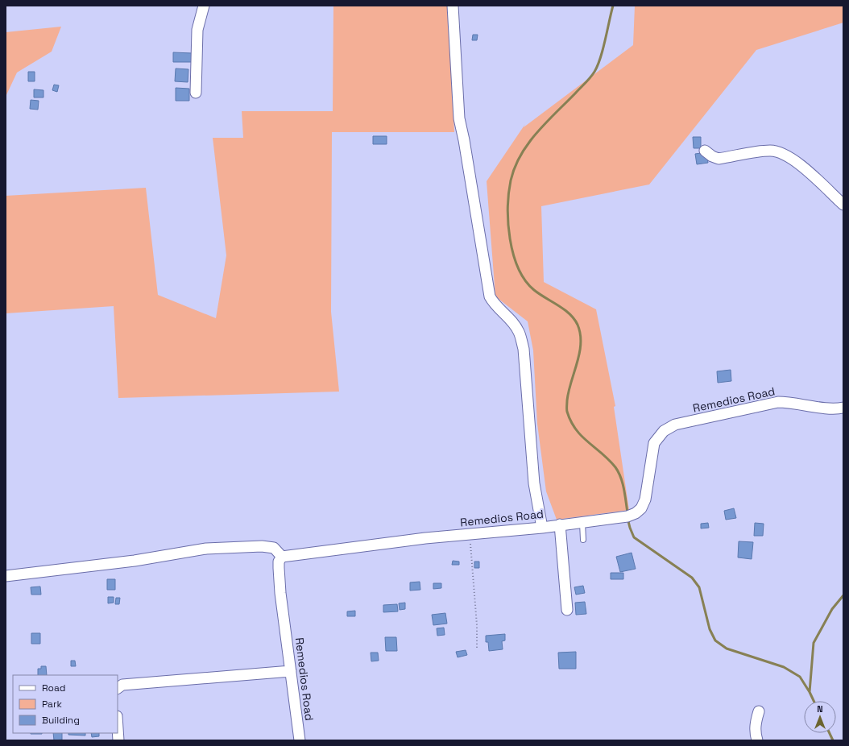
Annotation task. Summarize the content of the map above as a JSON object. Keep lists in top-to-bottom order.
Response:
{
  "streets": {
    "street": ["Remedios Road"]
  },
  "legend": ["Road", "Park", "Building"],
  "north": "top"
}
